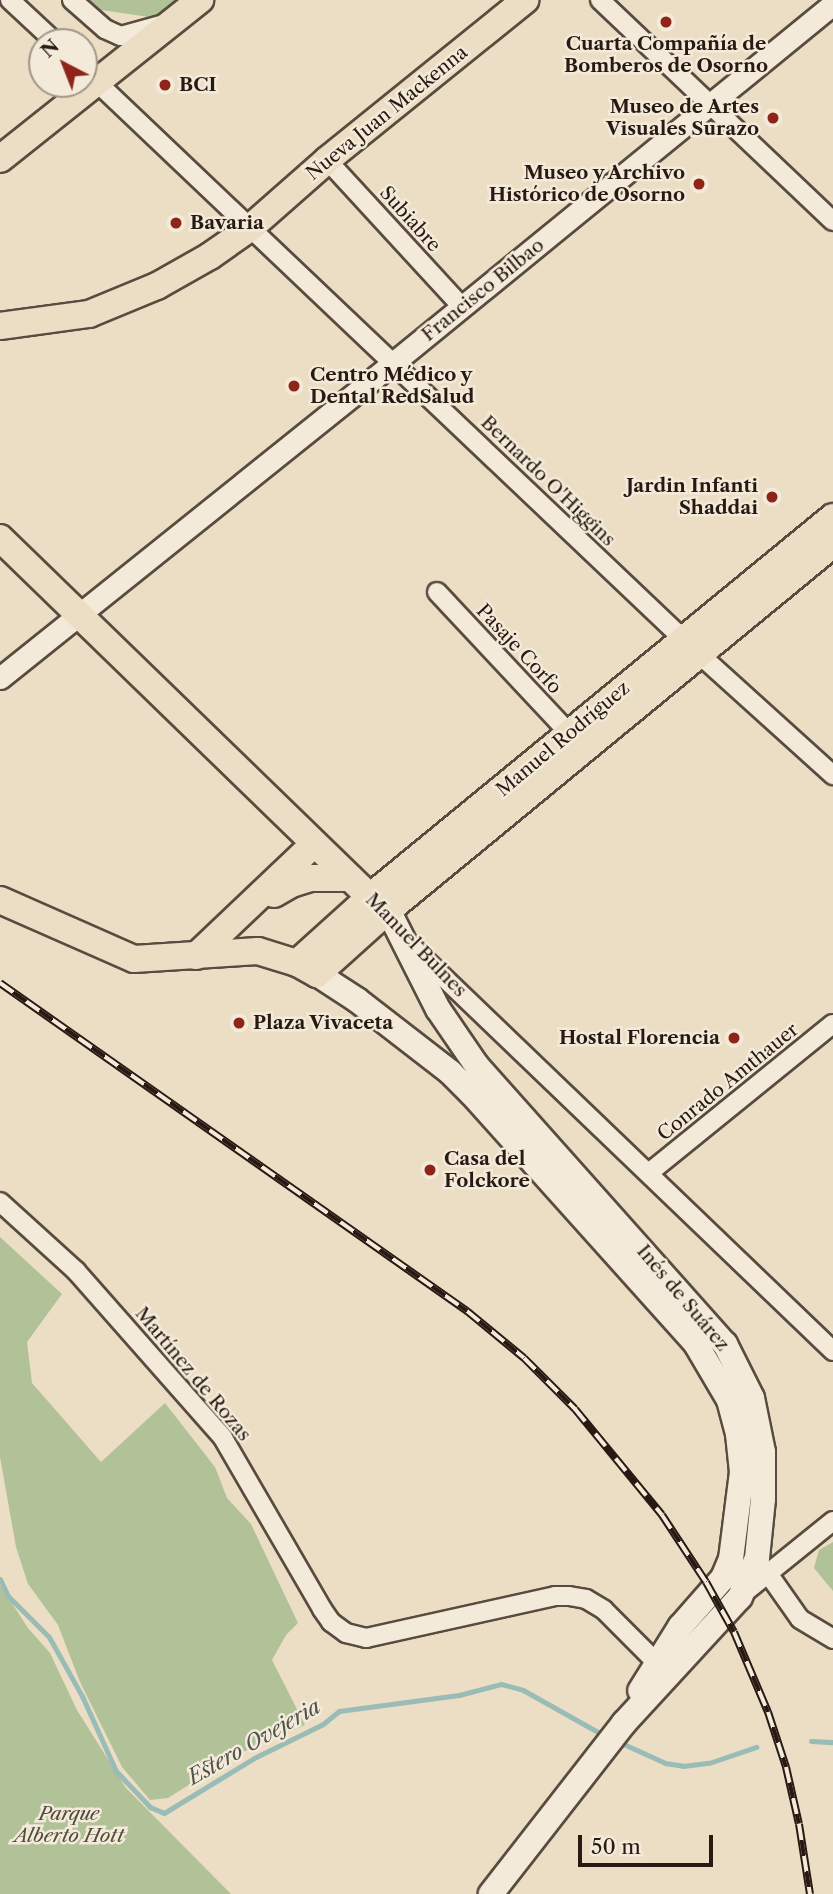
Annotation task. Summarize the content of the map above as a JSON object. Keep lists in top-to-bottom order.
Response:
{
  "streets": {
    "main road": [
      "Nueva Juan Mackenna",
      "Manuel Rodríguez",
      "Manuel Bulnes",
      "Inés de Suárez"
    ],
    "street": [
      "Subiabre",
      "Francisco Bilbao",
      "Bernardo O'Higgins",
      "Pasaje Corfo",
      "Conrado Amthauer",
      "Martínez de Rozas"
    ]
  },
  "crossings": [
    ["Nueva Juan Mackenna", "Subiabre"],
    ["Nueva Juan Mackenna", "Bernardo O'Higgins"],
    ["Subiabre", "Francisco Bilbao"],
    ["Francisco Bilbao", "Bernardo O'Higgins"],
    ["Francisco Bilbao", "Manuel Bulnes"],
    ["Bernardo O'Higgins", "Manuel Rodríguez"],
    ["Pasaje Corfo", "Manuel Rodríguez"],
    ["Manuel Rodríguez", "Manuel Bulnes"],
    ["Manuel Rodríguez", "Inés de Suárez"],
    ["Manuel Bulnes", "Conrado Amthauer"],
    ["Manuel Bulnes", "Inés de Suárez"],
    ["Inés de Suárez", "Martínez de Rozas"]
  ],
  "water": ["Estero Ovejeria"],
  "parks": ["Parque Alberto Hott"],
  "places": [
    "Cuarta Compañía de Bomberos de Osorno",
    "BCI",
    "Museo de Artes Visuales Surazo",
    "Museo y Archivo Histórico de Osorno",
    "Bavaria",
    "Centro Médico y Dental RedSalud",
    "Jardin Infanti Shaddai",
    "Plaza Vivaceta",
    "Hostal Florencia",
    "Casa del Folckore"
  ],
  "scale_bar": "50 m",
  "north": "top left"
}
